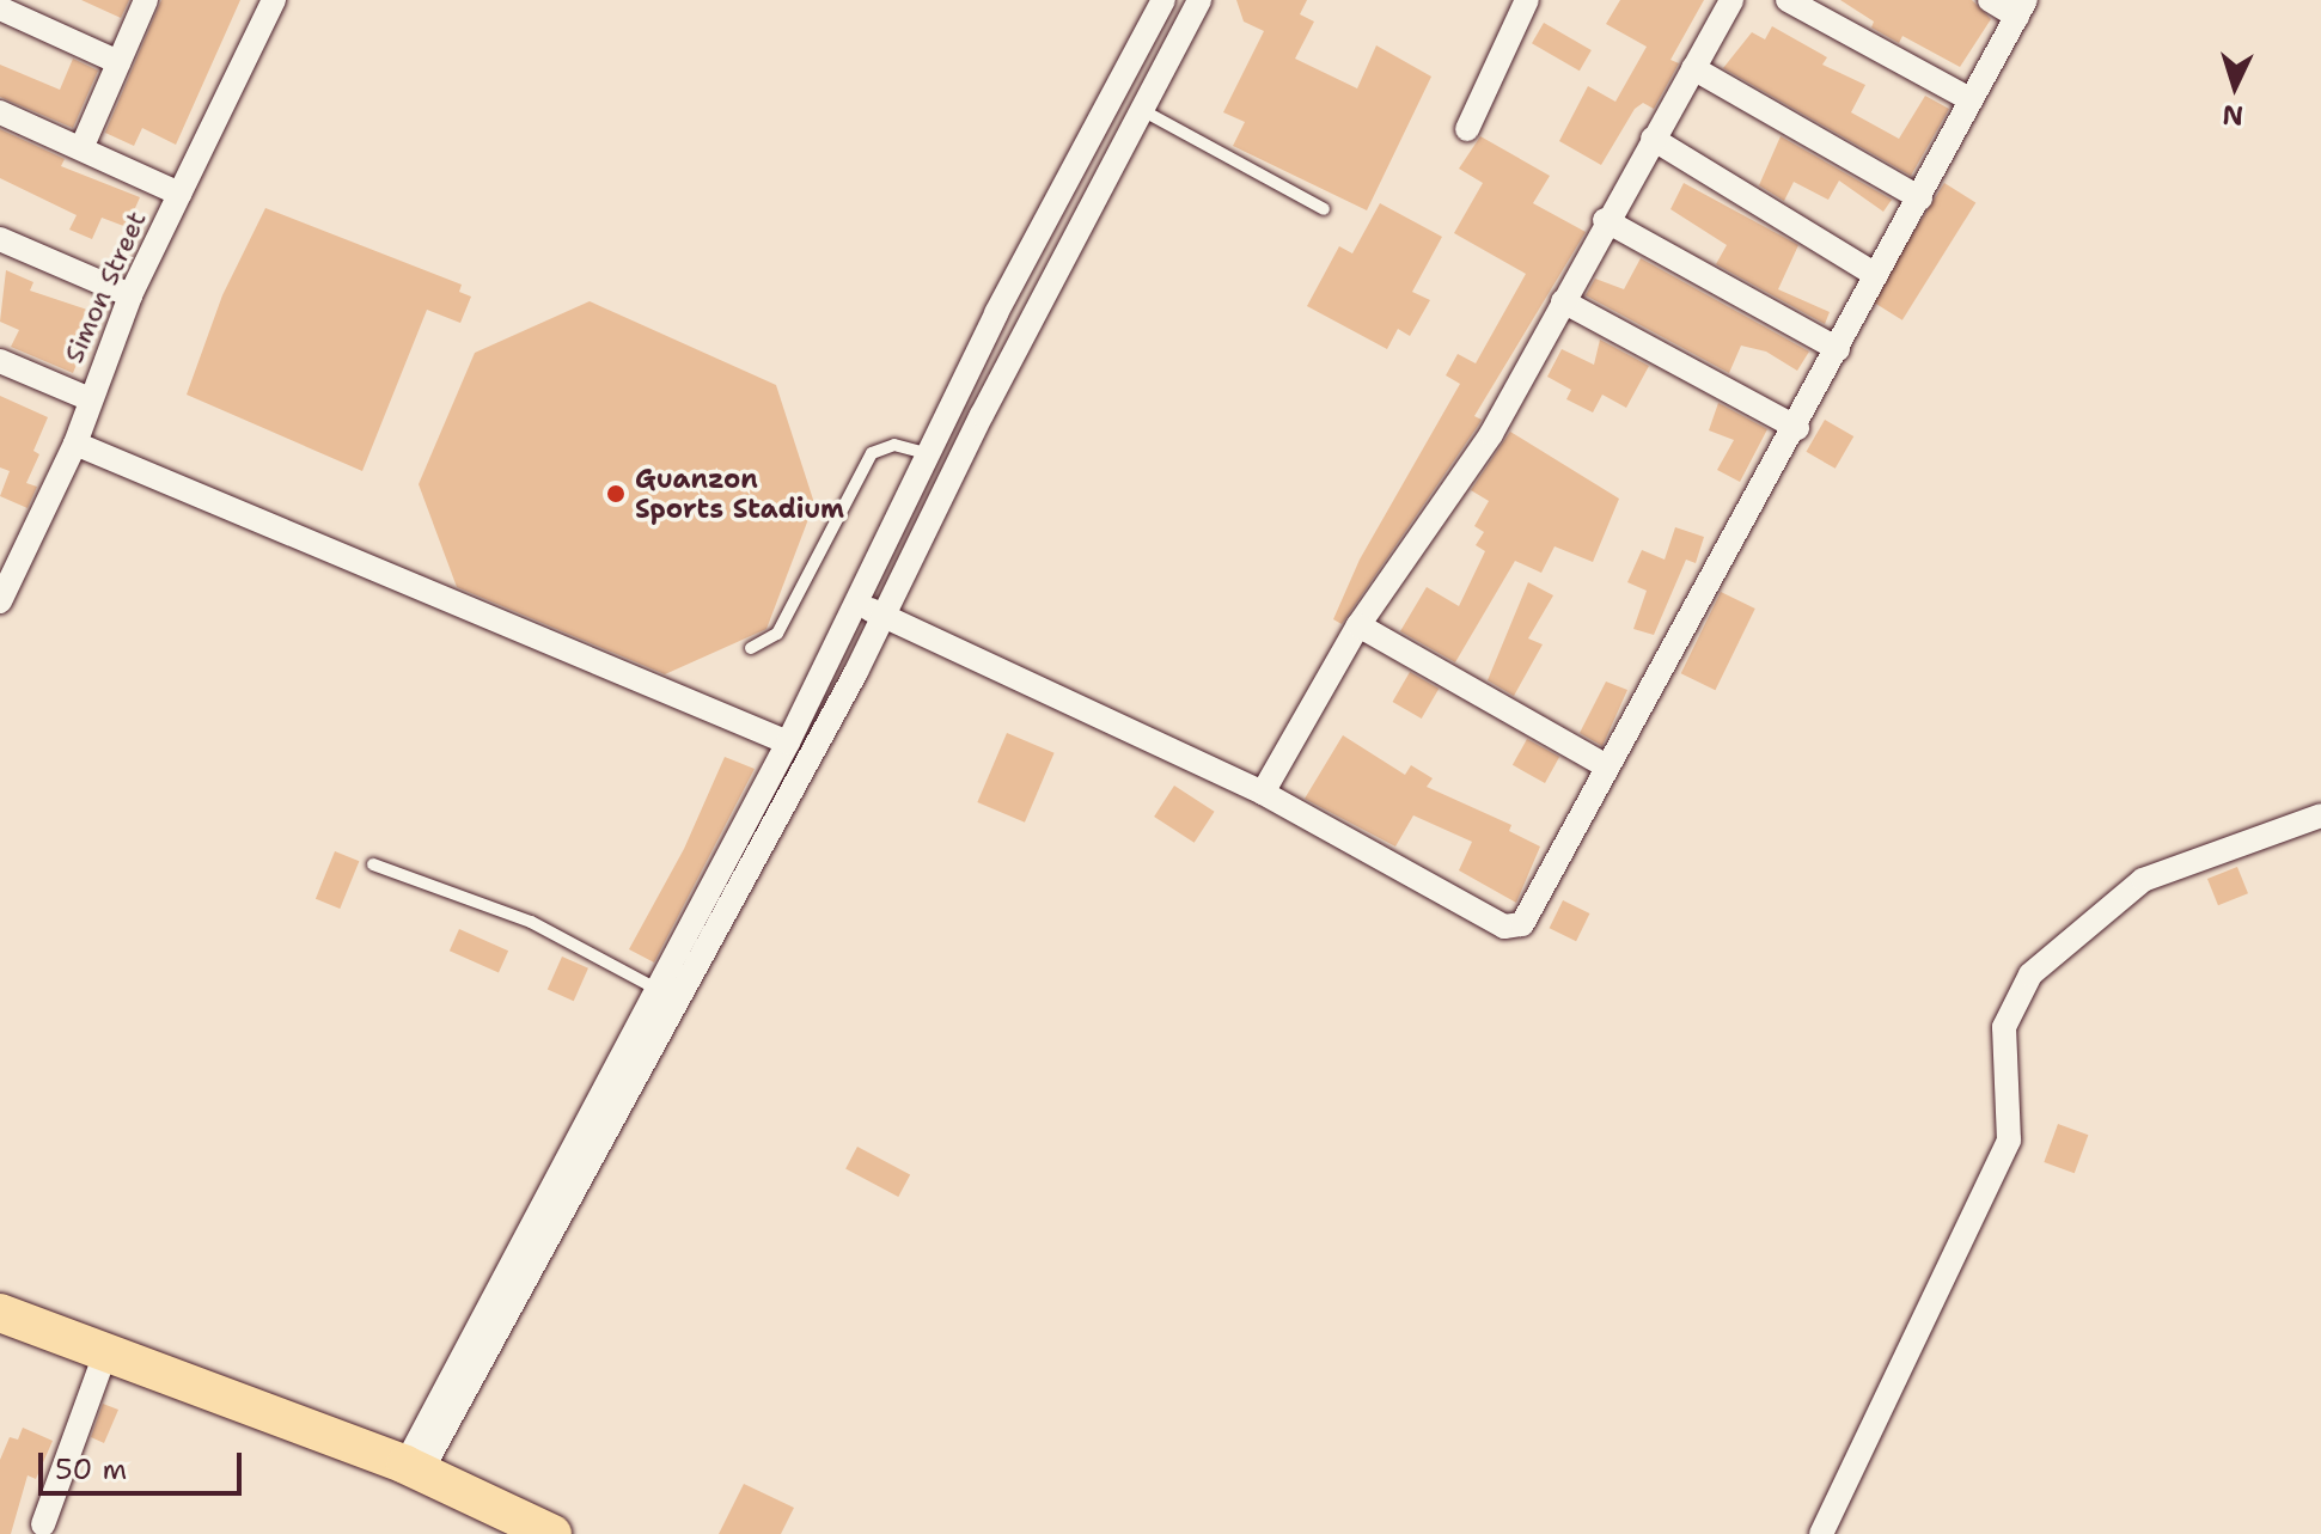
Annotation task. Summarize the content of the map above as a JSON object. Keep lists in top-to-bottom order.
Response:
{
  "streets": {
    "street": ["Simon Street"]
  },
  "places": ["Guanzon Sports Stadium"],
  "scale_bar": "50 m",
  "north": "bottom"
}
